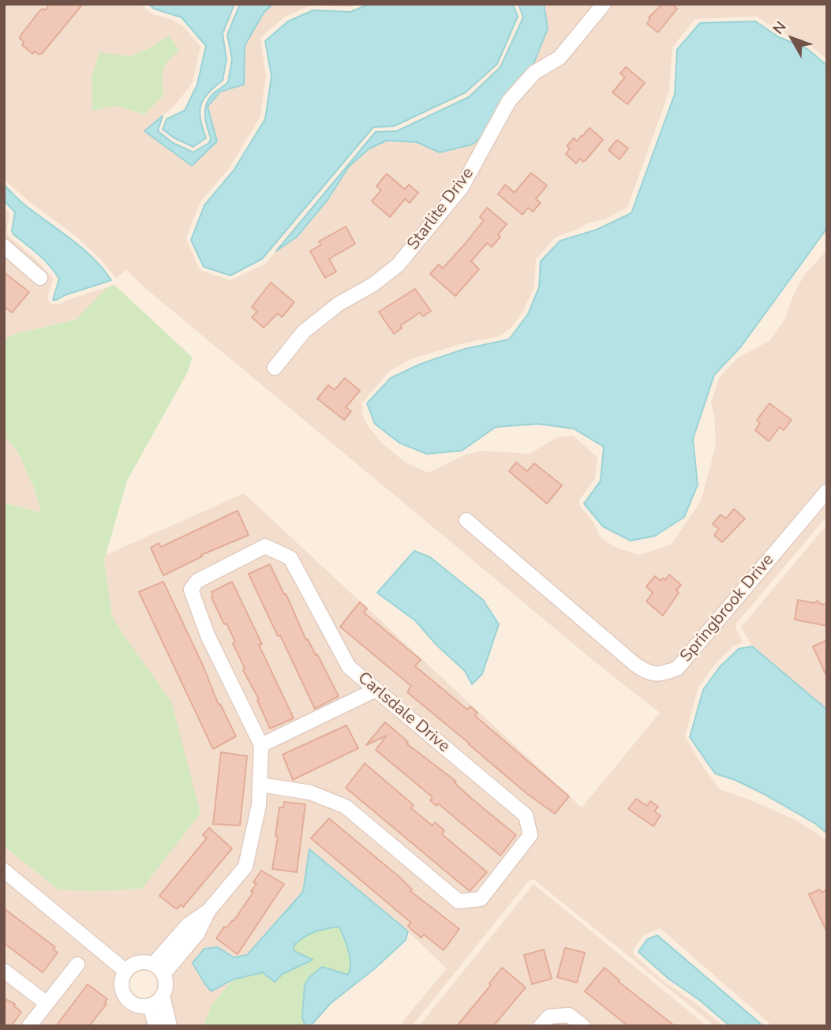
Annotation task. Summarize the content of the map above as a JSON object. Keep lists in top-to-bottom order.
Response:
{
  "streets": {
    "street": ["Starlite Drive", "Springbrook Drive", "Carlsdale Drive"]
  },
  "north": "top left"
}
